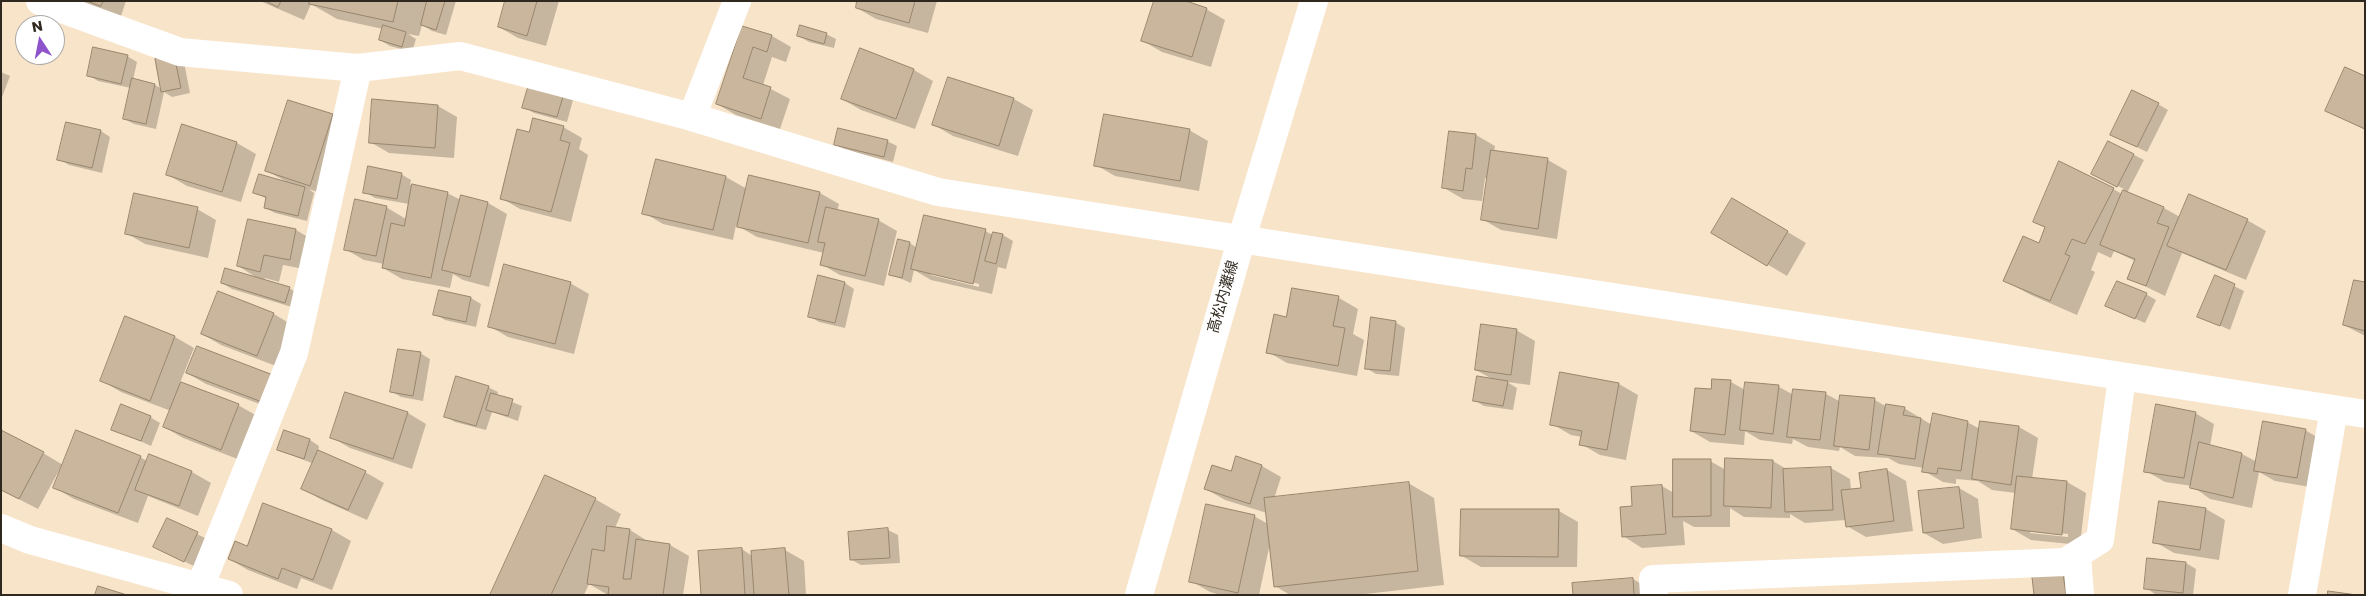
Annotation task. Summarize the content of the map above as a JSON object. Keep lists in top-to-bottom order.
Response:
{
  "streets": {
    "street": ["高松内灘線"]
  },
  "north": "top"
}
